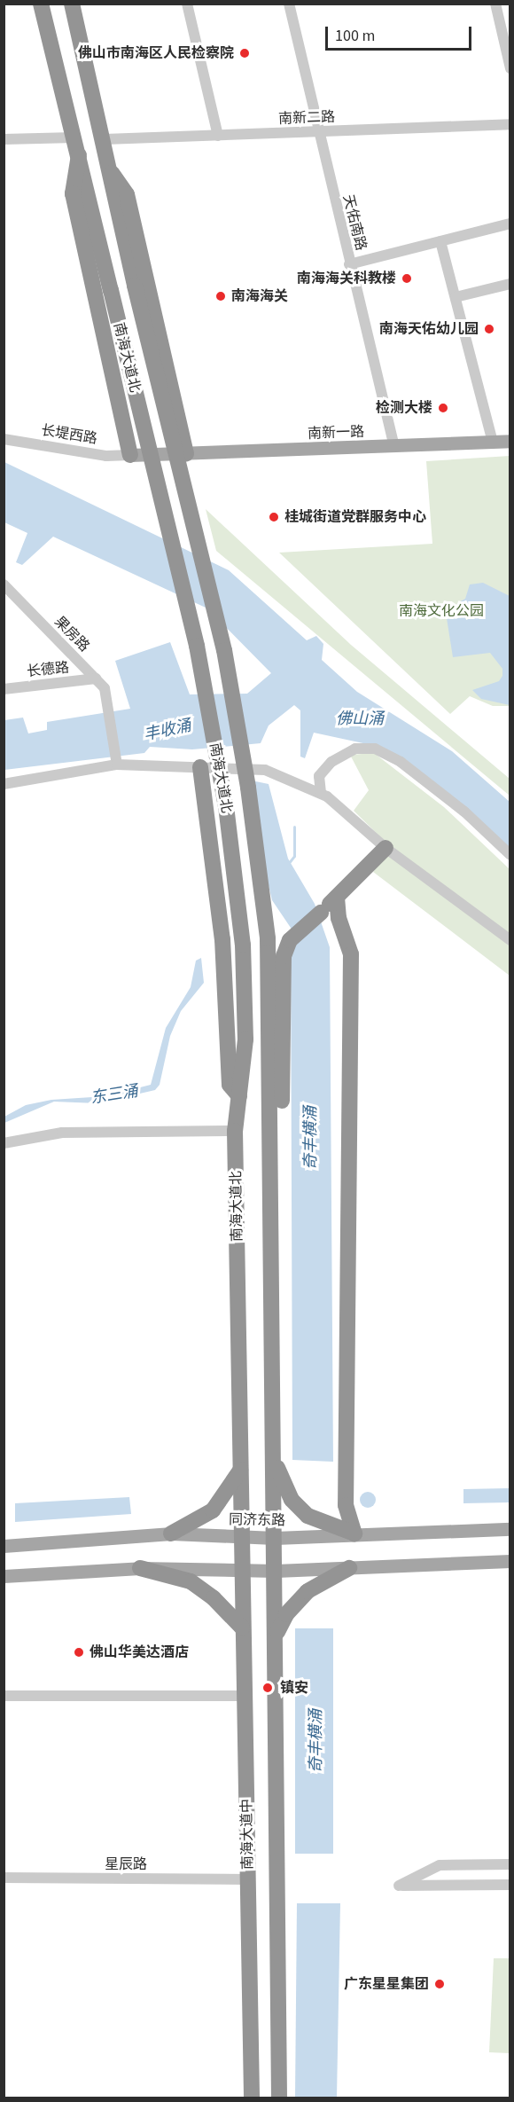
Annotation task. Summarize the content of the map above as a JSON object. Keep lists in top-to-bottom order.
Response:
{
  "streets": {
    "highway": ["南海大道北", "南海大道中"],
    "main road": ["南新一路", "同济东路"],
    "street": [
      "南新二路",
      "天佑南路",
      "长堤西路",
      "果房路",
      "长德路",
      "星辰路"
    ]
  },
  "crossings": [
    ["南新二路", "天佑南路"],
    ["南新二路", "南海大道北"],
    ["天佑南路", "南新一路"],
    ["南海大道北", "同济东路"],
    ["南海大道北", "南海大道中"],
    ["南新一路", "长堤西路"],
    ["果房路", "长德路"],
    ["南海大道中", "星辰路"]
  ],
  "water": [
    "佛山涌",
    "丰收涌",
    "东三涌",
    "奇丰横涌"
  ],
  "parks": ["南海文化公园"],
  "places": [
    "佛山市南海区人民检察院",
    "南海海关科教楼",
    "南海海关",
    "南海天佑幼儿园",
    "检测大楼",
    "桂城街道党群服务中心",
    "佛山华美达酒店",
    "镇安",
    "广东星星集团"
  ],
  "scale_bar": "100 m"
}
